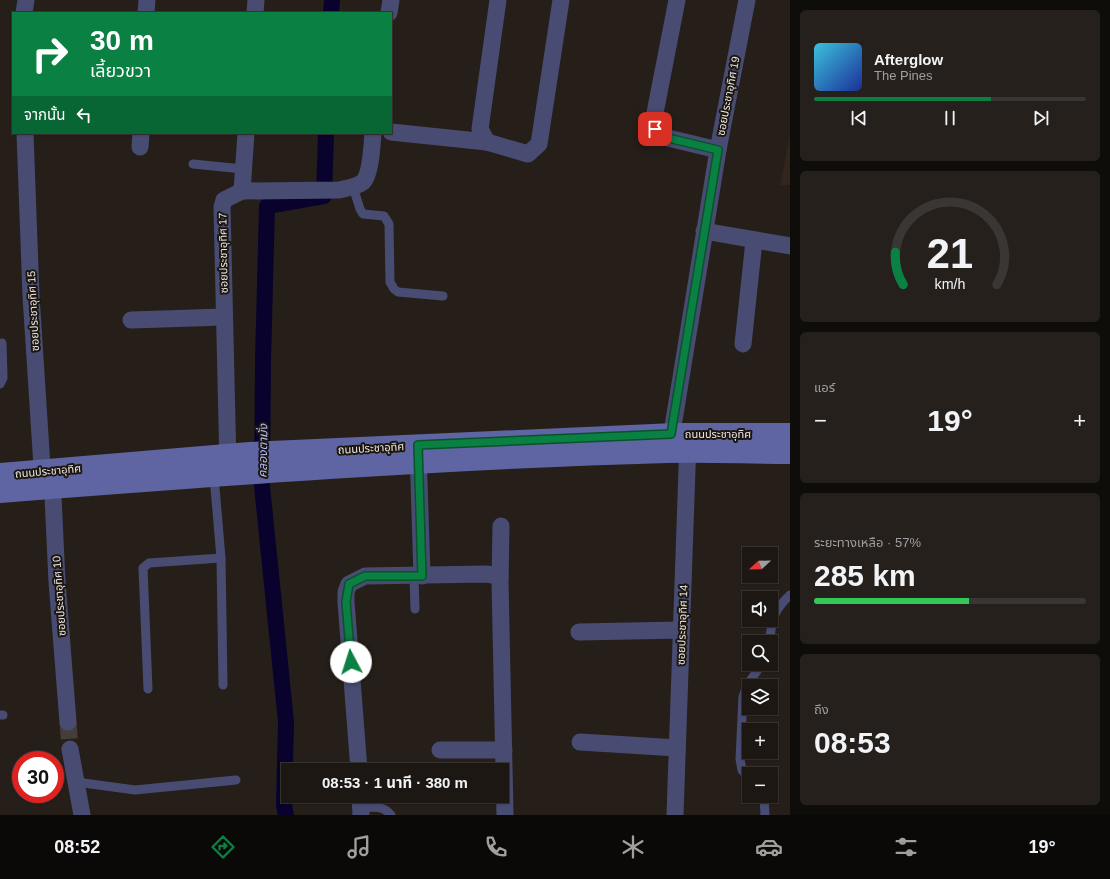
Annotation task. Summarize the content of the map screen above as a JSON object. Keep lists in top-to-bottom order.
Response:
{
  "streets": {
    "main road": ["ถนนประชาอุทิศ"],
    "street": [
      "ซอยประชาอุทิศ 19",
      "ซอยประชาอุทิศ 17",
      "ซอยประชาอุทิศ 15",
      "ซอยประชาอุทิศ 10",
      "ซอยประชาอุทิศ 14"
    ]
  },
  "crossings": [
    ["ซอยประชาอุทิศ 19", "ถนนประชาอุทิศ"],
    ["ซอยประชาอุทิศ 19", "ซอยประชาอุทิศ 14"],
    ["ซอยประชาอุทิศ 17", "ถนนประชาอุทิศ"],
    ["ซอยประชาอุทิศ 15", "ถนนประชาอุทิศ"],
    ["ซอยประชาอุทิศ 15", "ซอยประชาอุทิศ 10"],
    ["ถนนประชาอุทิศ", "ซอยประชาอุทิศ 10"],
    ["ถนนประชาอุทิศ", "ซอยประชาอุทิศ 14"]
  ],
  "water": ["คลองตามั่ง"],
  "north": "left",
  "page": {
    "turn": ["30 m", "เลี้ยวขวา"],
    "song": ["Afterglow", "The Pines"],
    "then": "จากนั้น",
    "tile": [
      "แอร์",
      ["ระยะทางเหลือ · 57%", "285 km"],
      ["ถึง", "08:53"]
    ],
    "heat": ["−", "19°", "+"],
    "map_buttons": ["+", "−"],
    "limit": "30",
    "trip": "08:53 · 1 นาที · 380 m",
    "tabs": ["08:52", "19°"],
    "gauge": ["21", "km/h"]
  }
}
